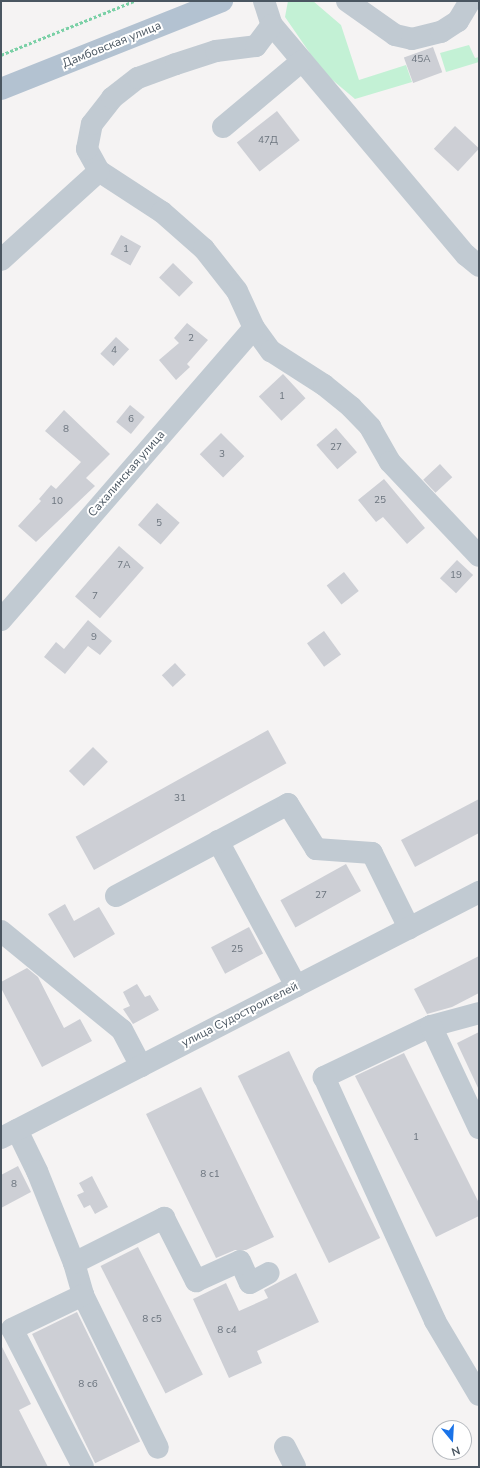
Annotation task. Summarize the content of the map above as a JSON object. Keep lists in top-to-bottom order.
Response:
{
  "streets": {
    "main road": ["Дамбовская улица"],
    "street": ["Сахалинская улица", "улица Судостроителей"]
  },
  "house_numbers": [
    "45А",
    "47Д",
    "1",
    "2",
    "4",
    "1",
    "6",
    "8",
    "27",
    "3",
    "25",
    "10",
    "5",
    "7А",
    "19",
    "7",
    "9",
    "31",
    "27",
    "25",
    "1",
    "8 с1",
    "8",
    "8 с5",
    "8 с4",
    "8 с6"
  ],
  "north": "bottom"
}
